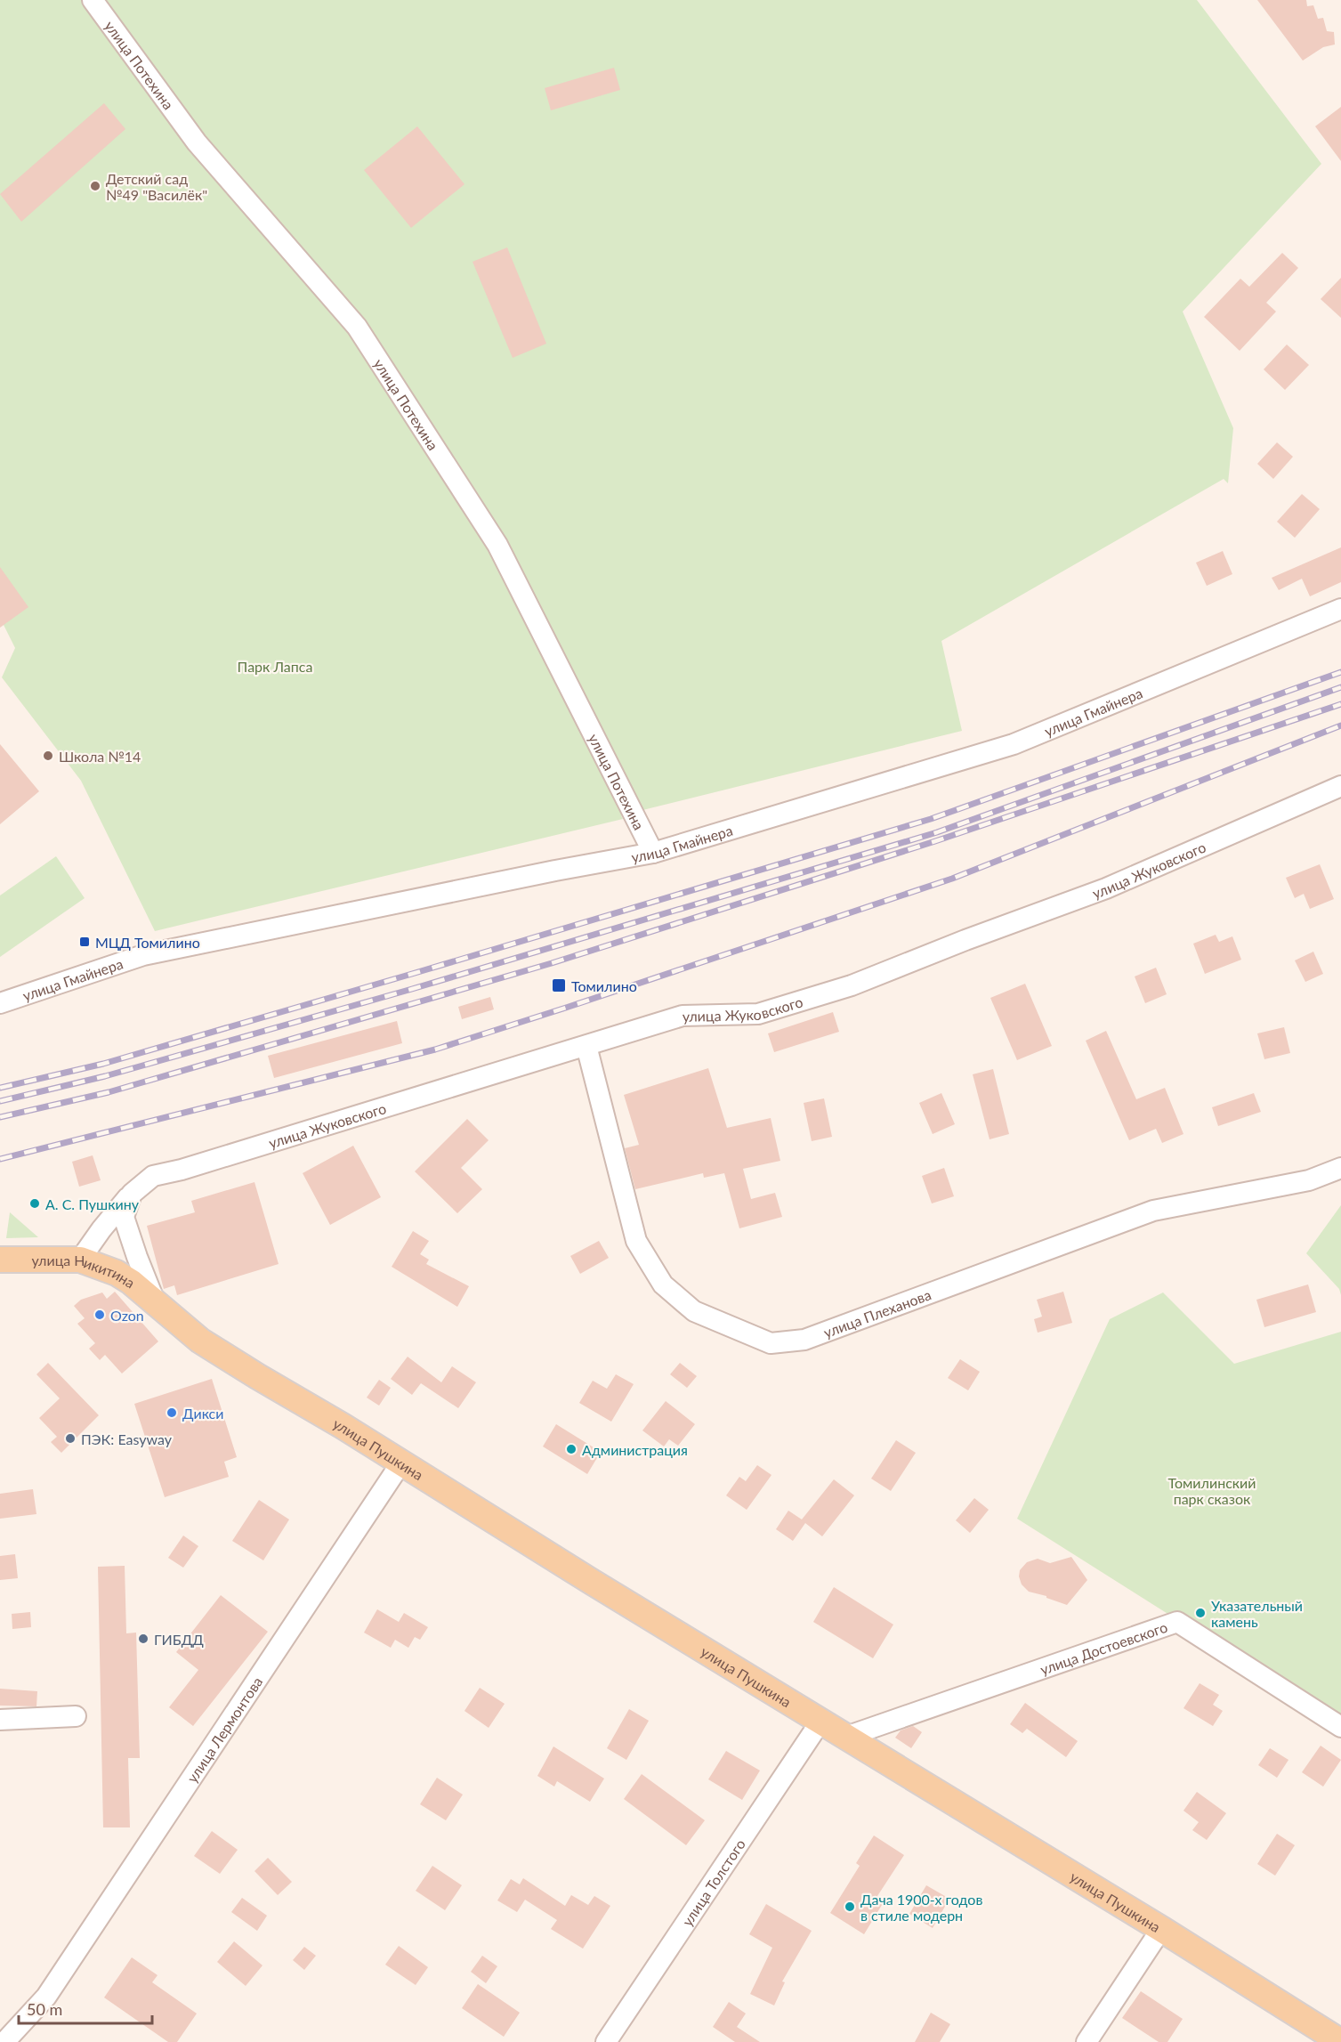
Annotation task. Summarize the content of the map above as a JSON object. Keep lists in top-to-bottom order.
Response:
{
  "streets": {
    "main road": ["улица Никитина", "улица Пушкина"],
    "street": [
      "улица Потехина",
      "улица Гмайнера",
      "улица Жуковского",
      "улица Плеханова",
      "улица Достоевского",
      "улица Лермонтова",
      "улица Толстого"
    ]
  },
  "crossings": [
    ["улица Потехина", "улица Гмайнера"],
    ["улица Жуковского", "улица Никитина"],
    ["улица Жуковского", "улица Плеханова"],
    ["улица Никитина", "улица Пушкина"],
    ["улица Пушкина", "улица Достоевского"],
    ["улица Пушкина", "улица Лермонтова"],
    ["улица Пушкина", "улица Толстого"]
  ],
  "parks": ["Парк Лапса", "Томилинский парк сказок"],
  "places": {
    "other": [
      "Детский сад №49 \"Василёк\"",
      "Школа №14",
      "А. С. Пушкину",
      "Ozon",
      "Дикси",
      "ПЭК: Easyway",
      "Администрация",
      "Указательный камень",
      "ГИБДД",
      "Дача 1900-х годов в стиле модерн"
    ],
    "transit": ["МЦД Томилино", "Томилино"]
  },
  "scale_bar": "50 m"
}
